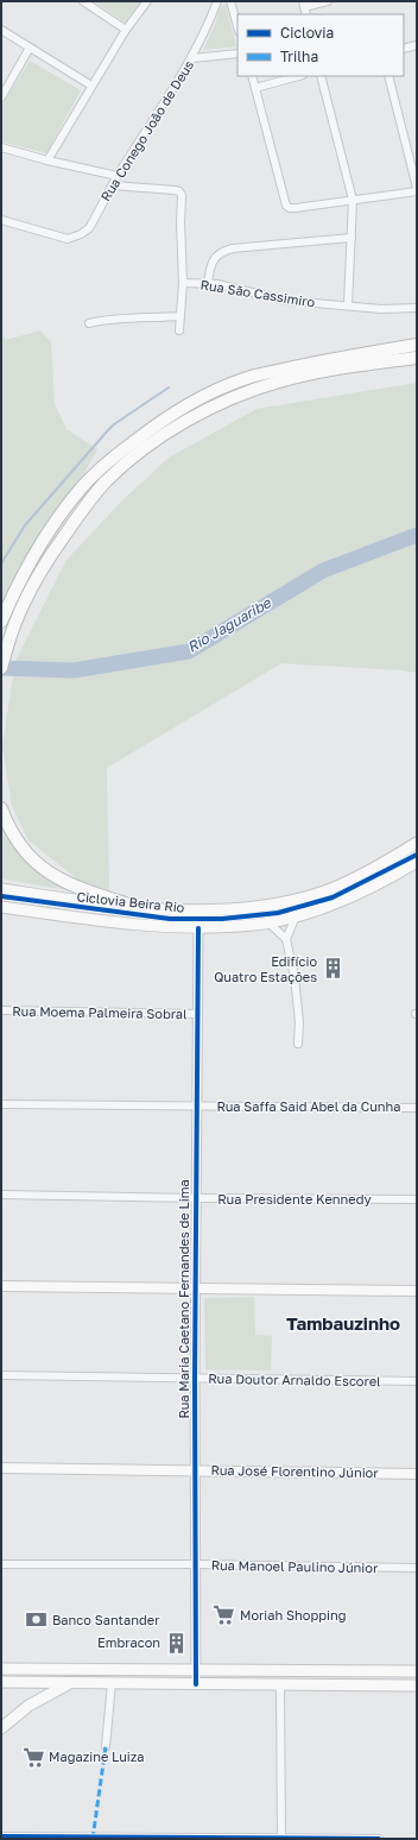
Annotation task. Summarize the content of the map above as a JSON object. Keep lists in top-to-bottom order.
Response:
{
  "streets": {
    "main road": ["Rua José Florentino Júnior"],
    "street": [
      "Rua Conego João de Deus",
      "Rua São Cassimiro",
      "Rua Moema Palmeira Sobral",
      "Rua Saffa Said Abel da Cunha",
      "Rua Presidente Kennedy",
      "Rua Maria Caetano Fernandes de Lima",
      "Rua Doutor Arnaldo Escorel",
      "Rua Manoel Paulino Júnior"
    ],
    "cycle path": ["Ciclovia Beira Rio"]
  },
  "crossings": [
    ["Rua Moema Palmeira Sobral", "Rua Maria Caetano Fernandes de Lima"],
    ["Rua Saffa Said Abel da Cunha", "Rua Maria Caetano Fernandes de Lima"],
    ["Rua Presidente Kennedy", "Rua Maria Caetano Fernandes de Lima"],
    ["Rua Maria Caetano Fernandes de Lima", "Rua Doutor Arnaldo Escorel"],
    ["Rua Maria Caetano Fernandes de Lima", "Rua José Florentino Júnior"],
    ["Rua Maria Caetano Fernandes de Lima", "Rua Manoel Paulino Júnior"]
  ],
  "districts": ["Tambauzinho"],
  "water": ["Rio Jaguaribe"],
  "places": {
    "building": ["Edifício Quatro Estações", "Embracon"],
    "supermarket": ["Moriah Shopping", "Magazine Luiza"],
    "bank": ["Banco Santander"]
  },
  "legend": ["Ciclovia", "Trilha"]
}
